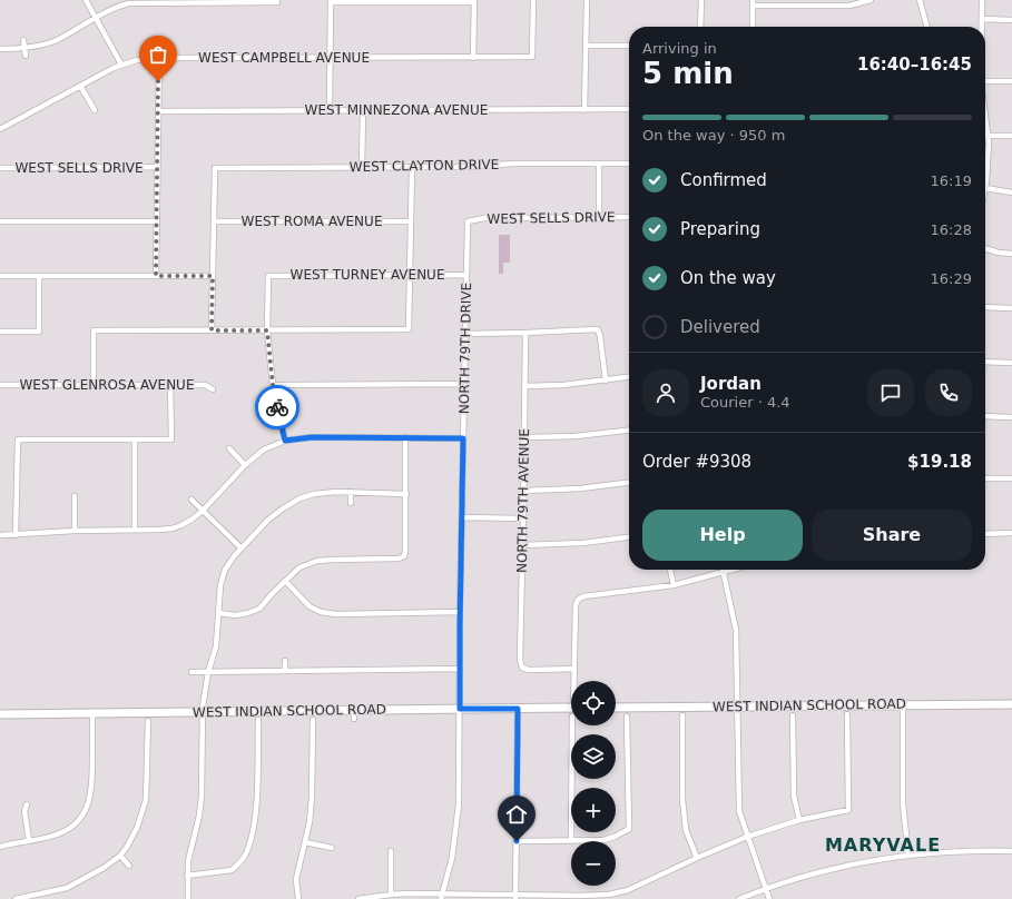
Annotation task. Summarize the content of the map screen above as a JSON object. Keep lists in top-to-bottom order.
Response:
{
  "streets": {
    "main road": ["WEST INDIAN SCHOOL ROAD"],
    "street": [
      "WEST CAMPBELL AVENUE",
      "WEST MINNEZONA AVENUE",
      "WEST CLAYTON DRIVE",
      "WEST SELLS DRIVE",
      "WEST ROMA AVENUE",
      "WEST TURNEY AVENUE",
      "NORTH 79TH DRIVE",
      "WEST GLENROSA AVENUE",
      "NORTH 79TH AVENUE"
    ]
  },
  "crossings": [
    ["WEST CLAYTON DRIVE", "WEST ROMA AVENUE"],
    ["WEST SELLS DRIVE", "NORTH 79TH DRIVE"],
    ["WEST TURNEY AVENUE", "NORTH 79TH DRIVE"],
    ["NORTH 79TH DRIVE", "WEST INDIAN SCHOOL ROAD"]
  ],
  "districts": ["MARYVALE"],
  "page": {
    "heading": ["5 min", "Arriving in", "16:40–16:45"],
    "panel": [
      "Jordan",
      "Courier · 4.4",
      "Order #9308",
      "$19.18"
    ],
    "bar": "On the way · 950 m",
    "list": [
      ["Confirmed", "16:19"],
      ["Preparing", "16:28"],
      ["On the way", "16:29"],
      "Delivered"
    ],
    "buttons": ["Help", "Share"],
    "map_buttons": ["+", "−"]
  }
}
